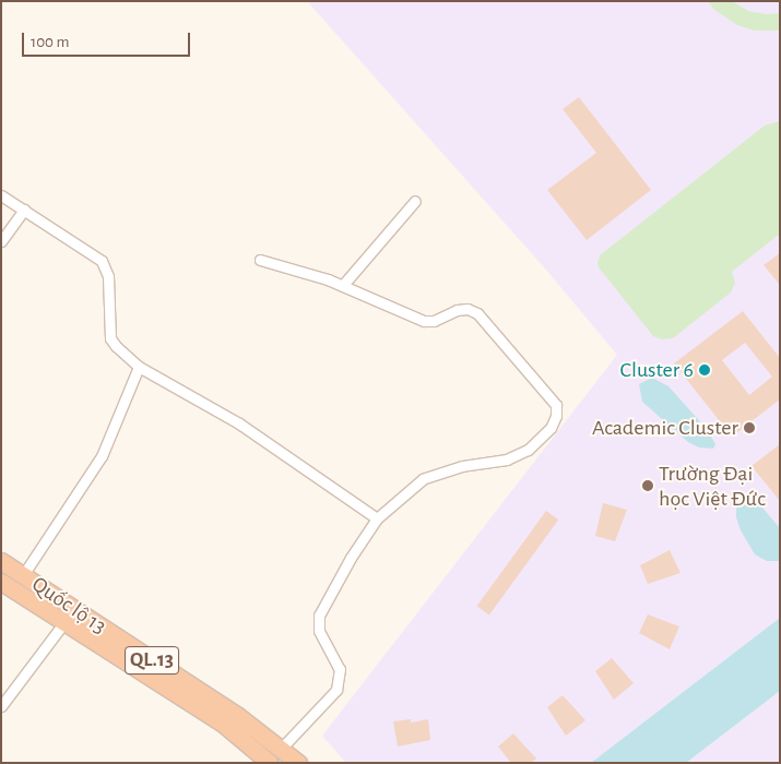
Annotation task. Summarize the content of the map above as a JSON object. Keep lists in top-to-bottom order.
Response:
{
  "streets": {
    "highway": ["Quốc lộ 13", "QL.13"]
  },
  "places": ["Cluster 6", "Academic Cluster", "Trường Đại học Việt Đức"],
  "scale_bar": "100 m"
}
